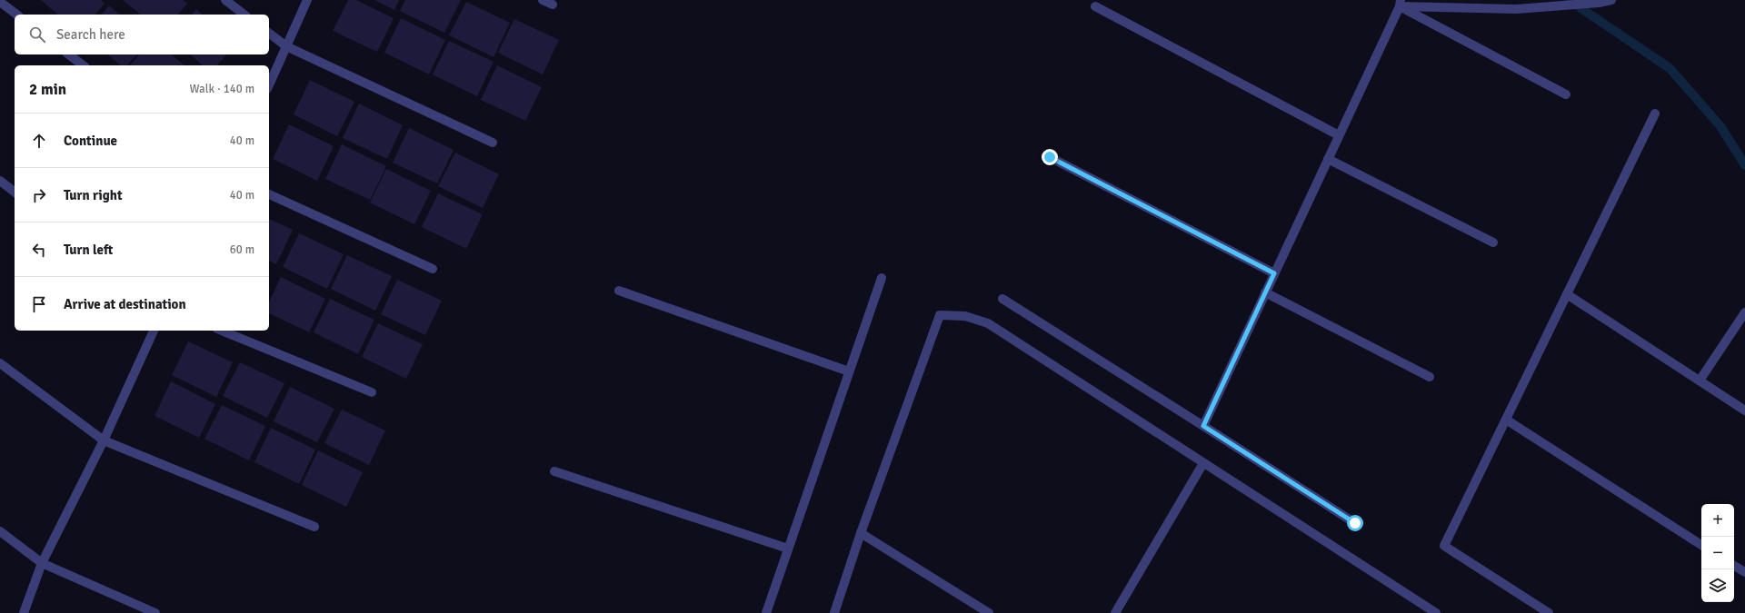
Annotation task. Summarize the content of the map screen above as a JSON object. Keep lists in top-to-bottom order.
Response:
{
  "page": {
    "search": "Search here",
    "heading": ["2 min", "Walk · 140 m"],
    "list": [
      ["Continue", "40 m"],
      ["Turn right", "40 m"],
      ["Turn left", "60 m"],
      "Arrive at destination"
    ],
    "map_buttons": ["+", "−"]
  }
}
